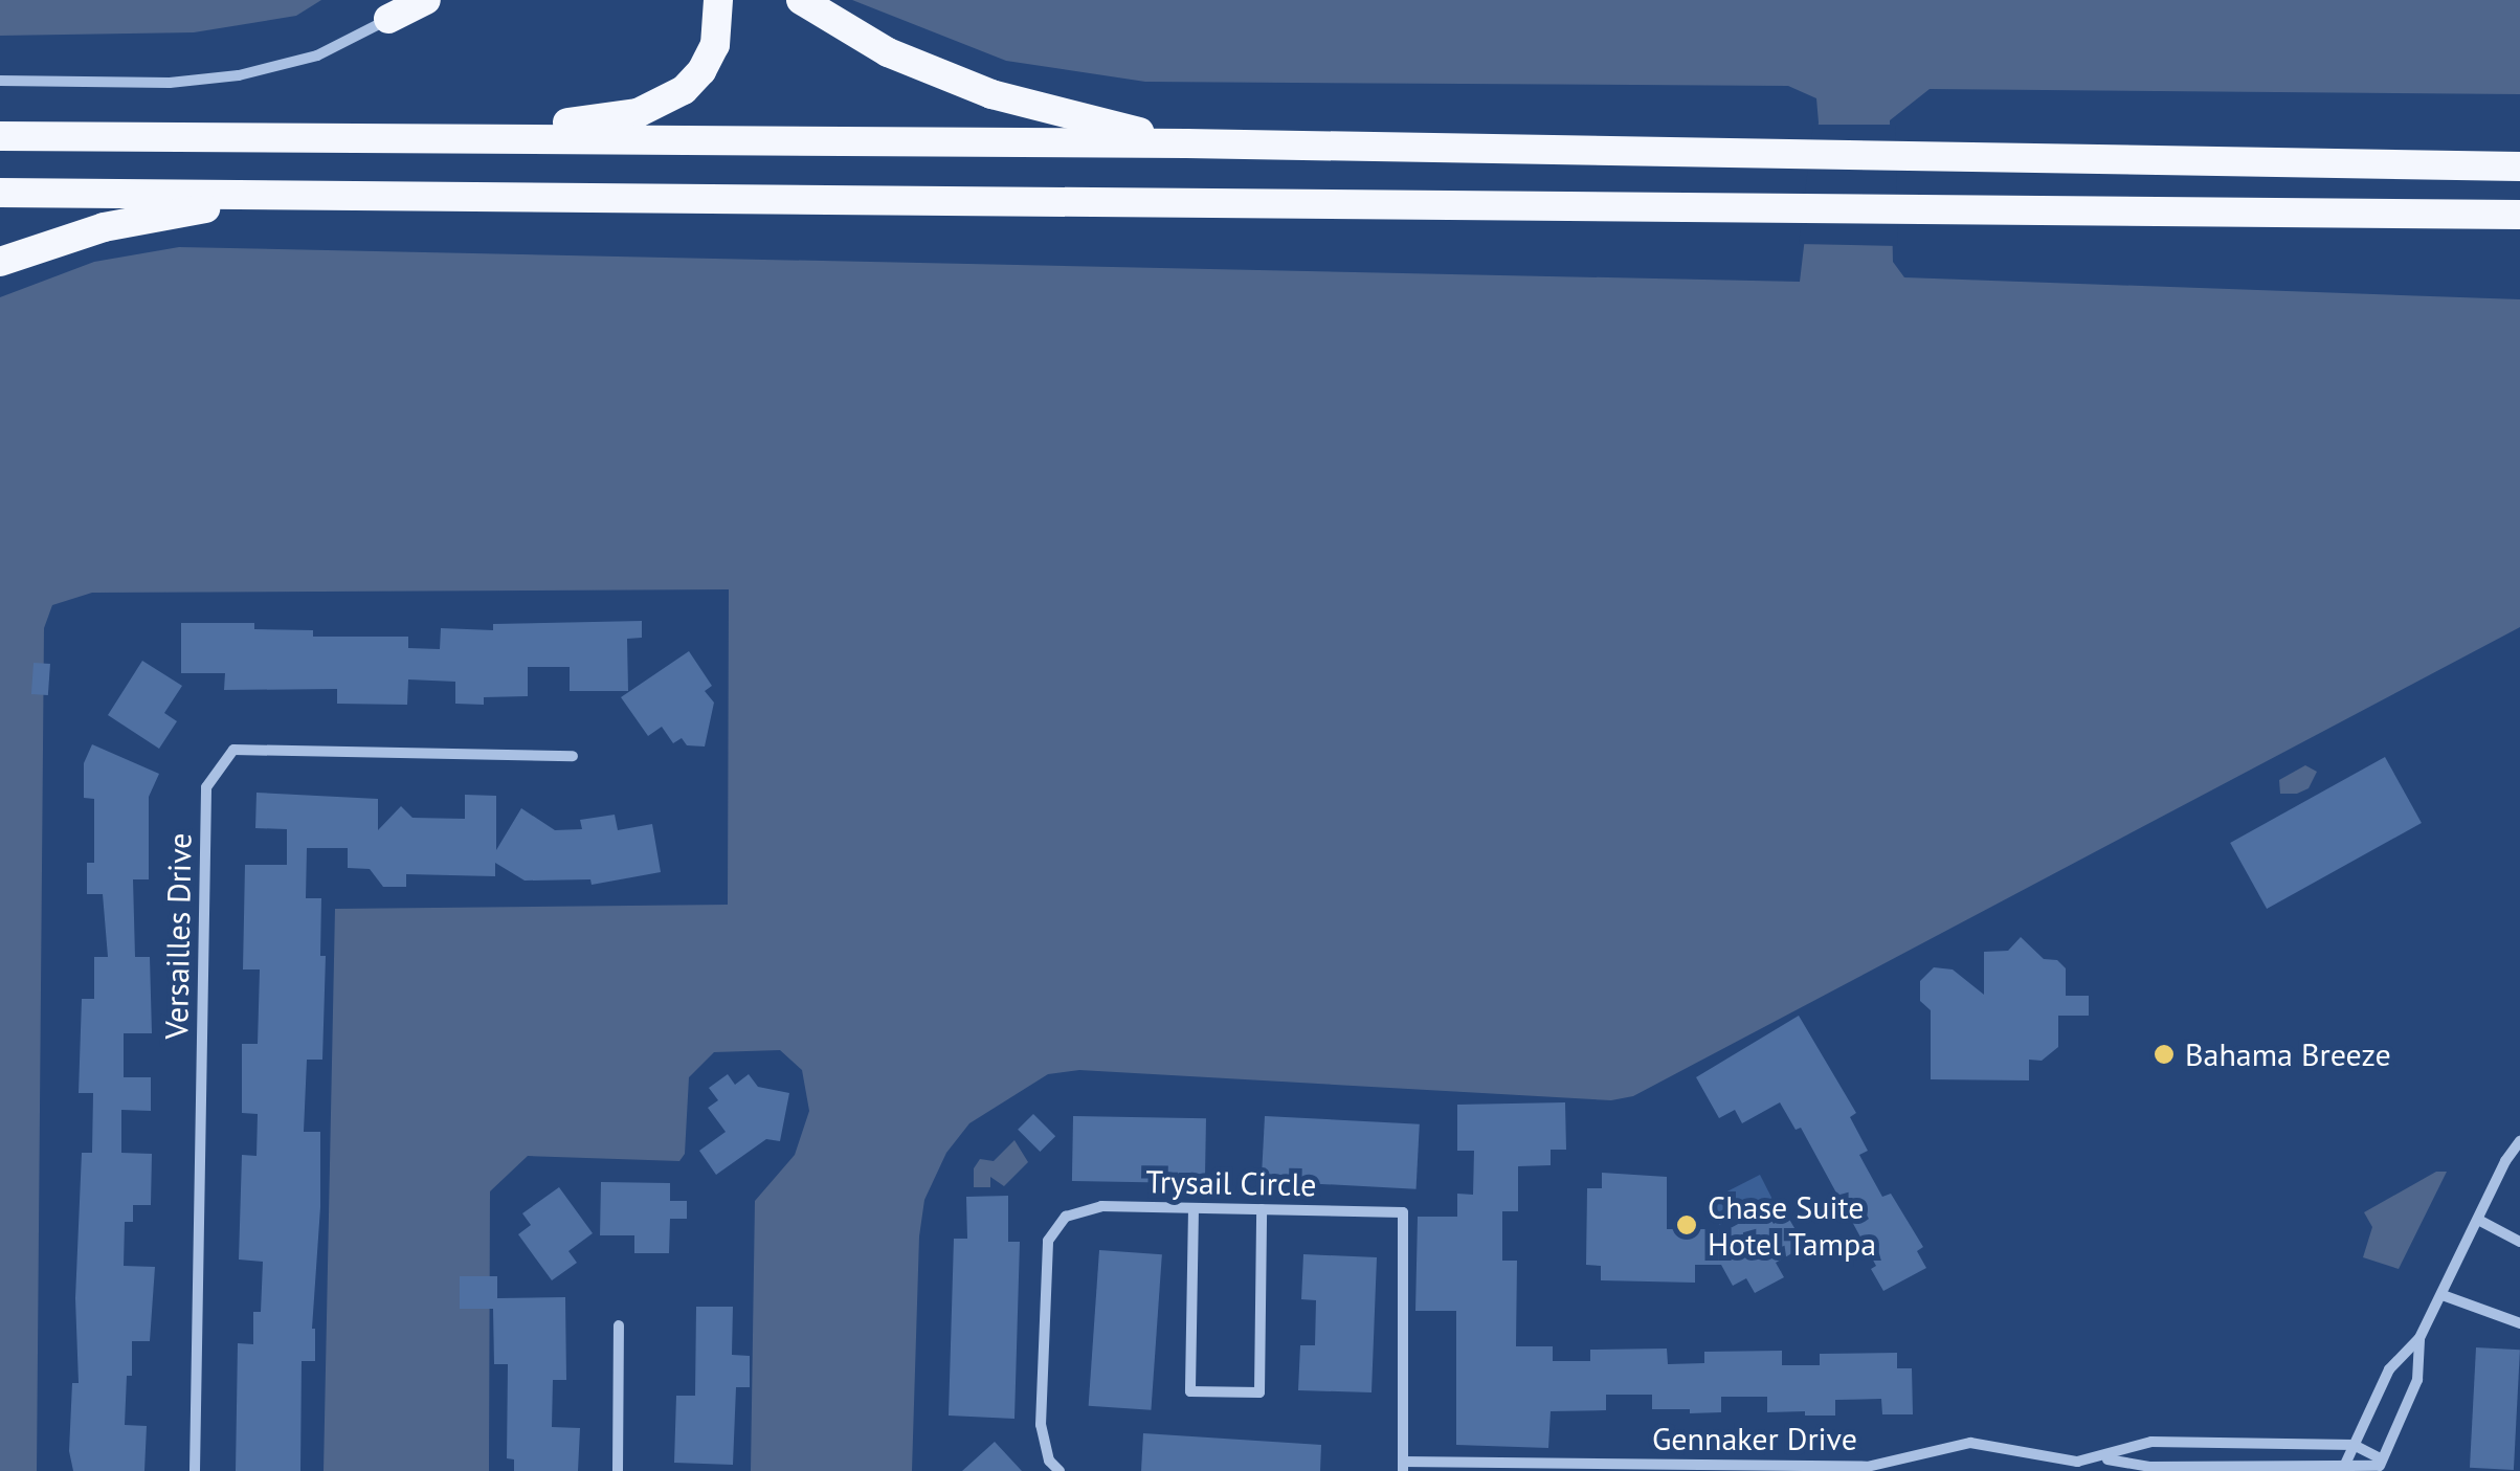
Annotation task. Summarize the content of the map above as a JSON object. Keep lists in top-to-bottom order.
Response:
{
  "streets": {
    "street": ["Versailles Drive", "Trysail Circle", "Gennaker Drive"]
  },
  "crossings": [
    ["Trysail Circle", "Gennaker Drive"]
  ],
  "places": ["Bahama Breeze", "Chase Suite Hotel Tampa"]
}
